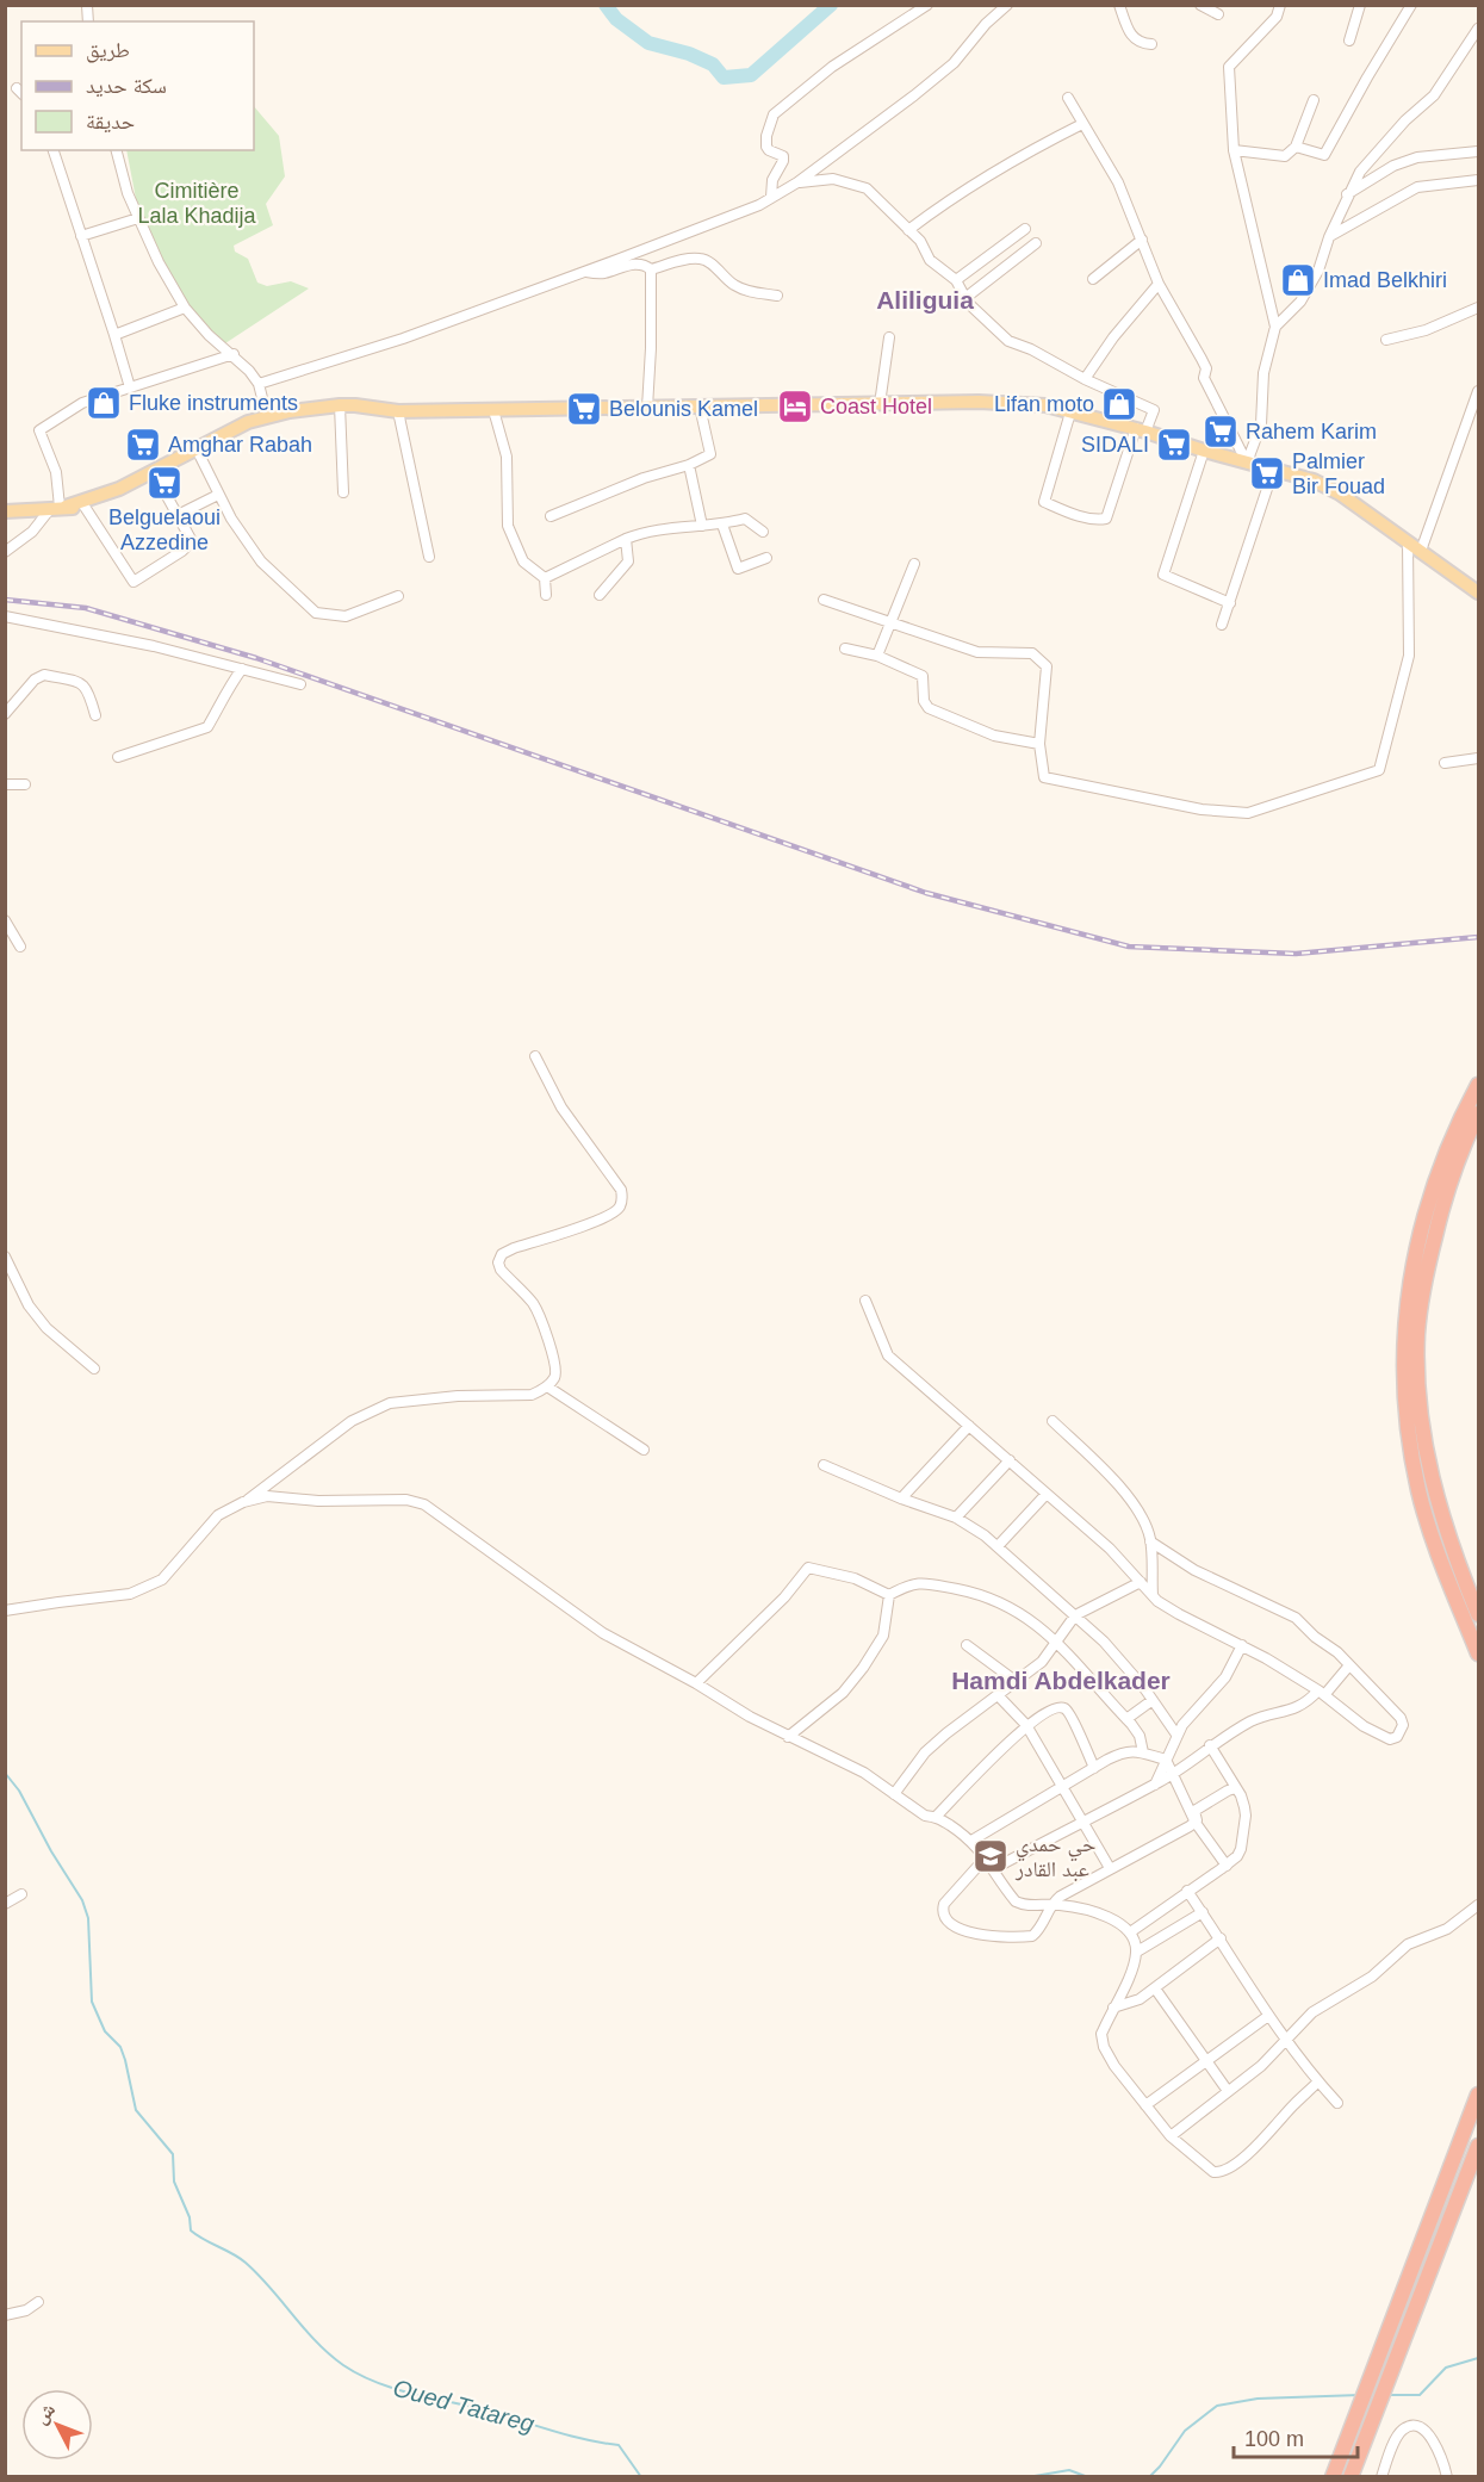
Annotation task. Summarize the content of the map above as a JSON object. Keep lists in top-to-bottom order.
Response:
{
  "districts": ["Aliliguia", "Hamdi Abdelkader"],
  "water": ["Oued Tatareg"],
  "parks": ["Cimitière Lala Khadija"],
  "places": {
    "shop": ["Imad Belkhiri", "Fluke instruments", "Lifan moto"],
    "hotel": ["Coast Hotel"],
    "supermarket": [
      "Belounis Kamel",
      "Rahem Karim",
      "Amghar Rabah",
      "SIDALI",
      "Palmier Bir Fouad",
      "Belguelaoui Azzedine"
    ],
    "school or university": ["حي حمدي عبد القادر"]
  },
  "legend": ["طريق", "سكة حديد", "حديقة"],
  "scale_bar": "100 m",
  "north": "top left"
}
